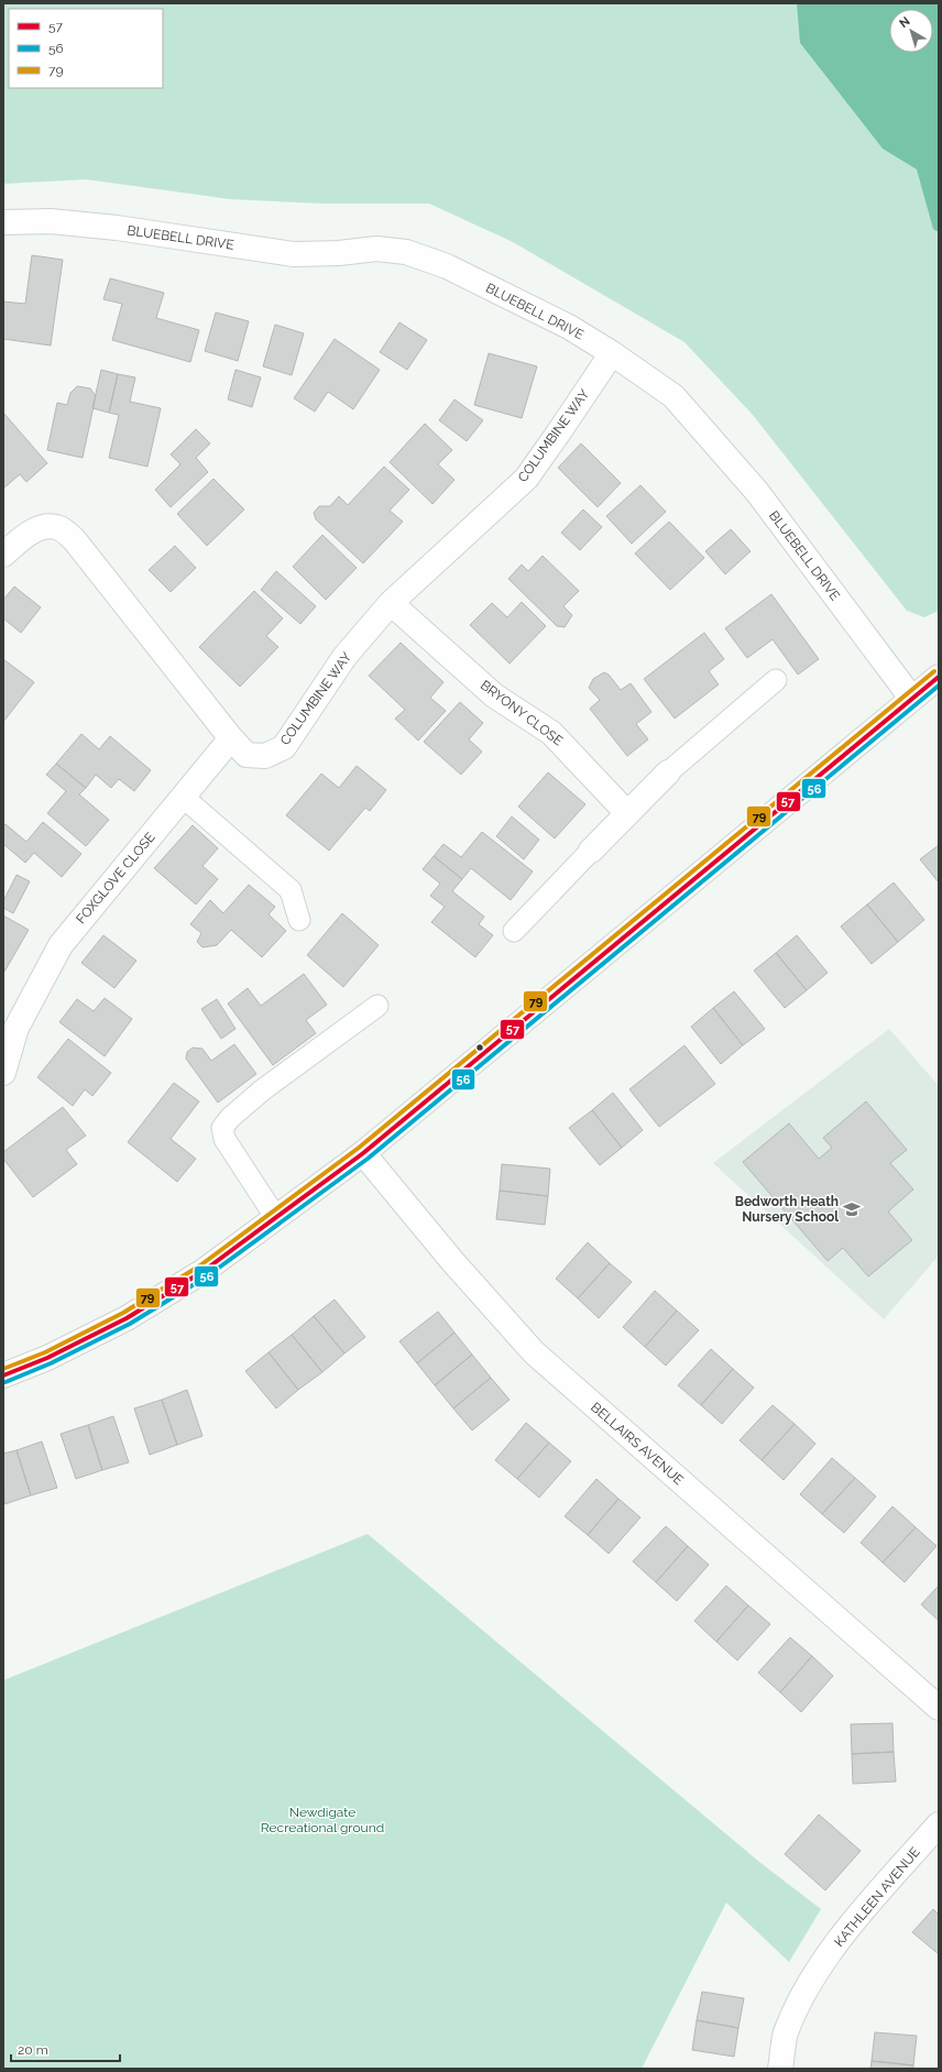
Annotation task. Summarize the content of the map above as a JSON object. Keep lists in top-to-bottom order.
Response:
{
  "streets": {
    "street": [
      "BLUEBELL DRIVE",
      "COLUMBINE WAY",
      "BRYONY CLOSE",
      "FOXGLOVE CLOSE",
      "BELLAIRS AVENUE",
      "KATHLEEN AVENUE"
    ]
  },
  "crossings": [
    ["BLUEBELL DRIVE", "COLUMBINE WAY"],
    ["COLUMBINE WAY", "BRYONY CLOSE"],
    ["COLUMBINE WAY", "FOXGLOVE CLOSE"]
  ],
  "parks": ["Newdigate Recreational ground"],
  "places": {
    "school or university": ["Bedworth Heath Nursery School"]
  },
  "lines": ["transit line 79", "transit line 57", "transit line 56"],
  "legend": ["57", "56", "79"],
  "scale_bar": "20 m",
  "north": "top left"
}
